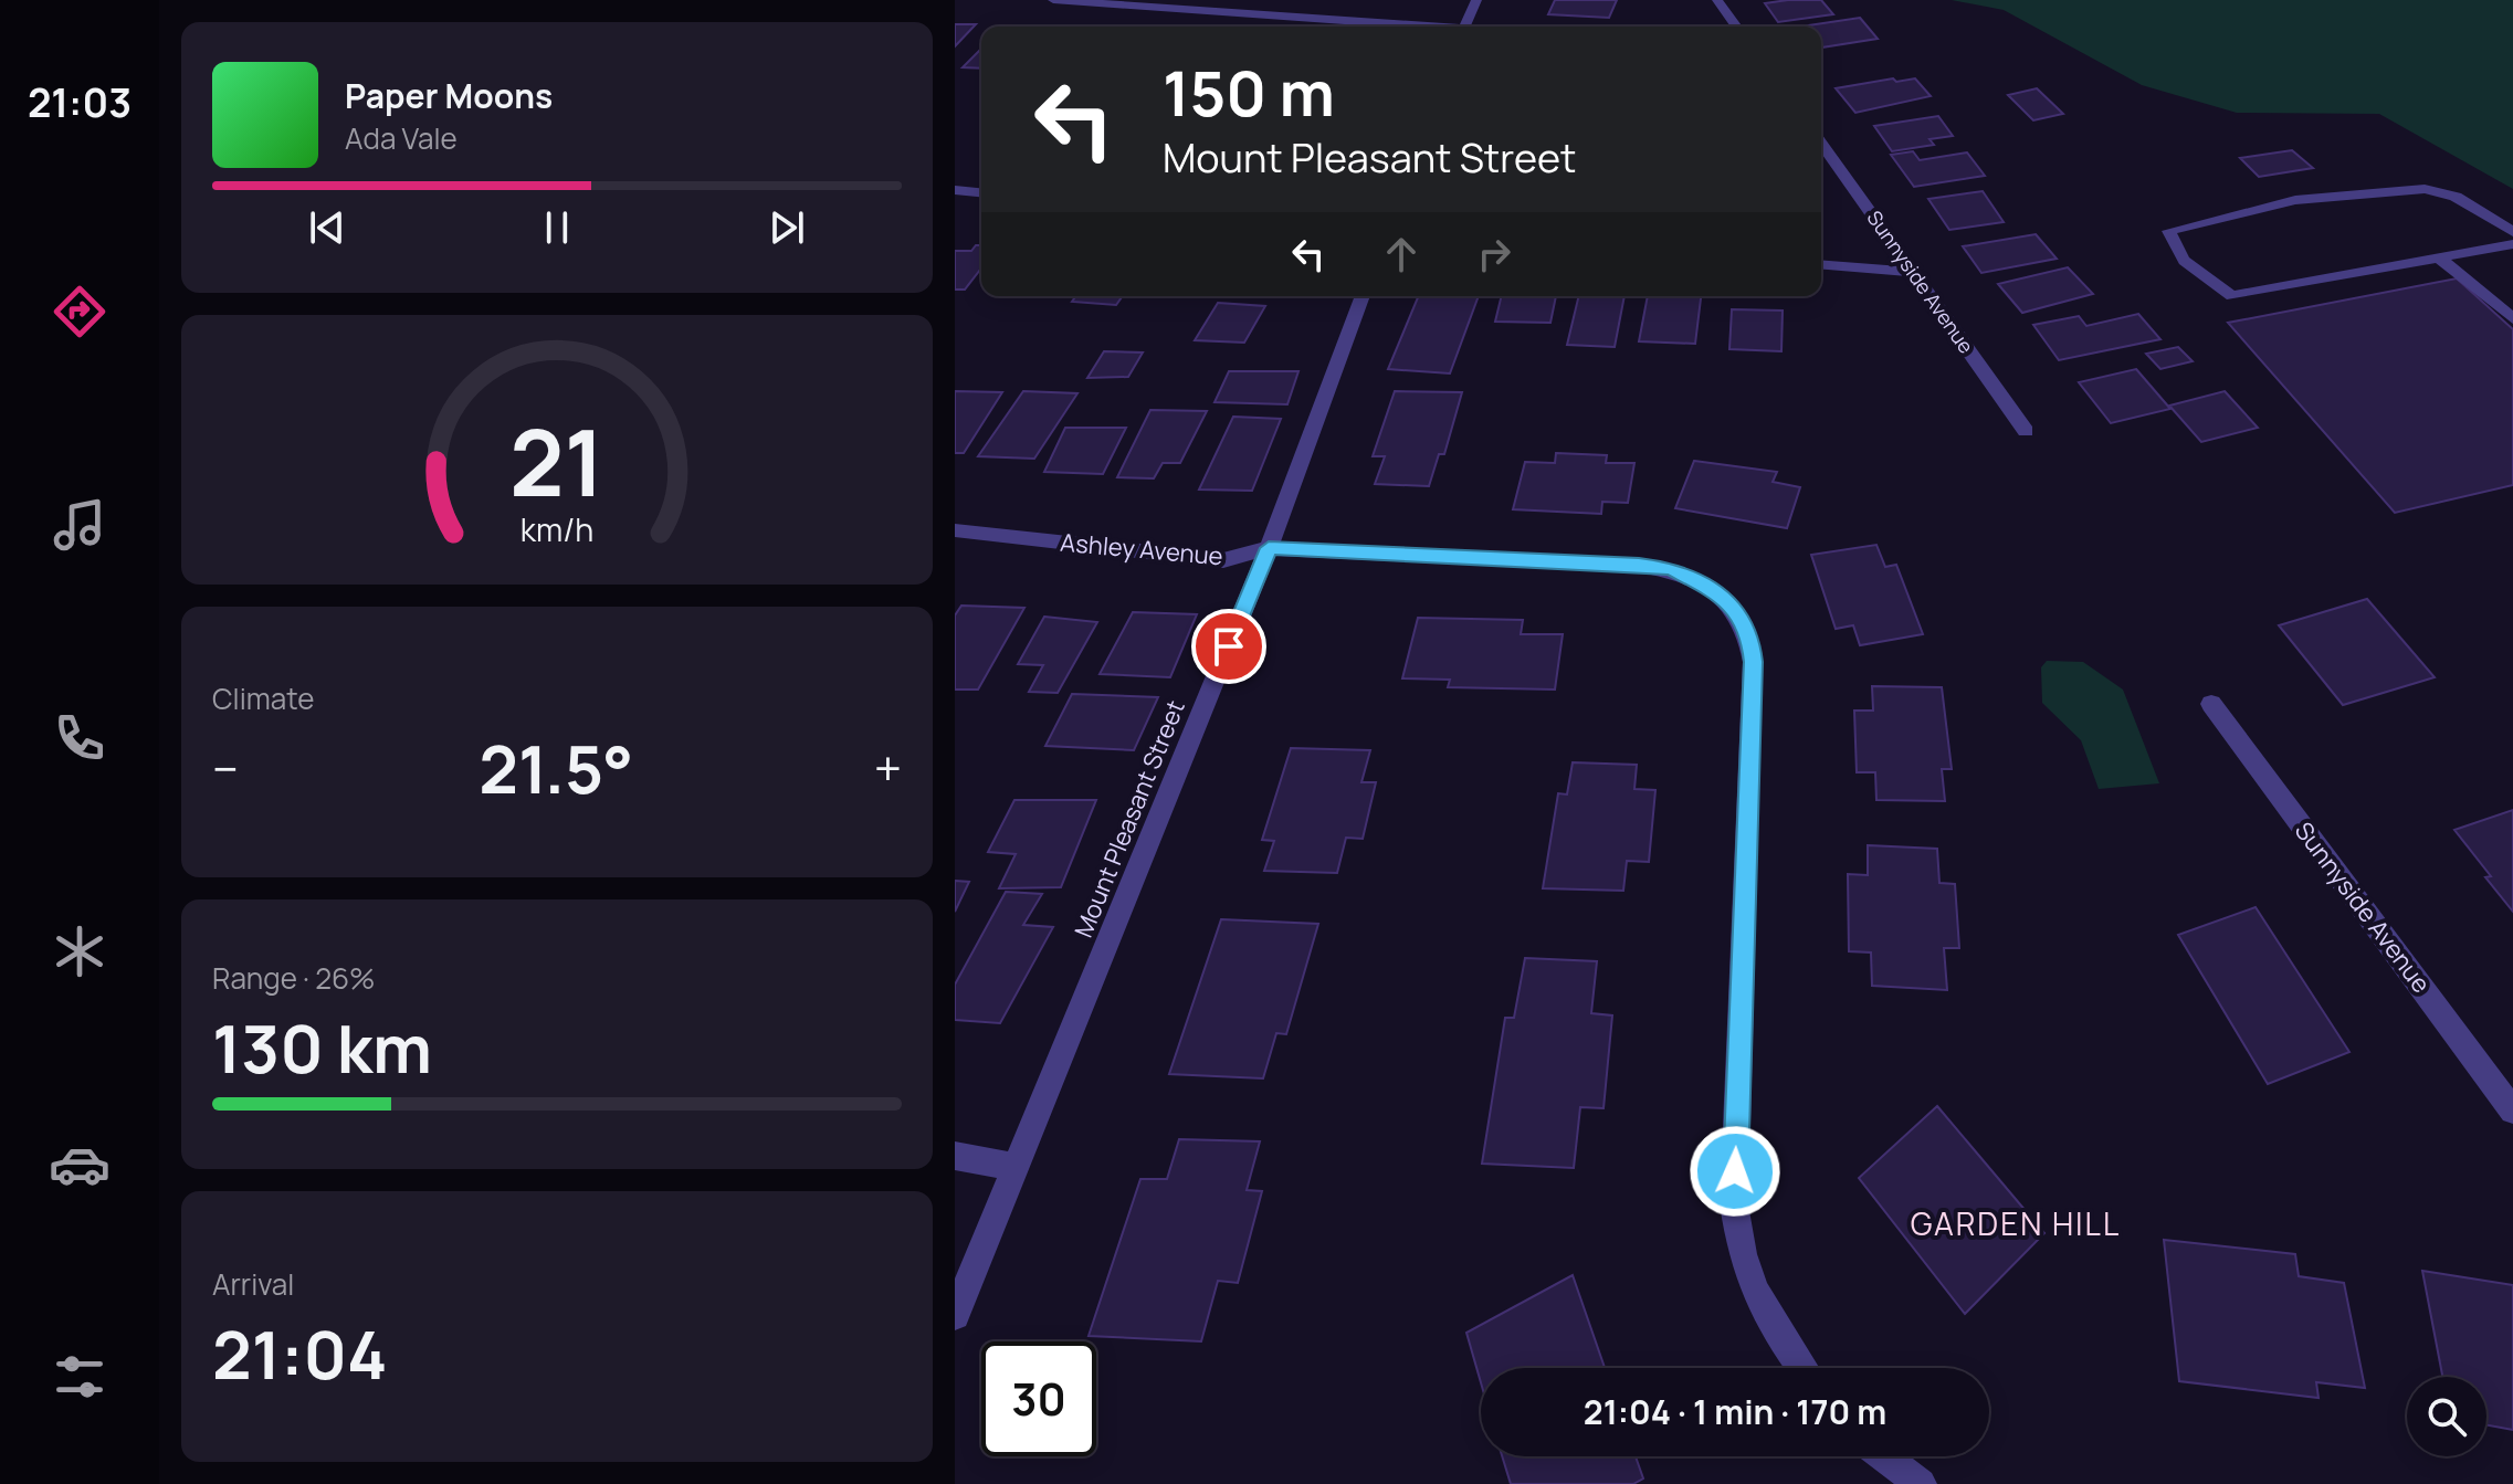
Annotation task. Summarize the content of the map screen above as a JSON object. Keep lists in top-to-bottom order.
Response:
{
  "streets": {
    "street": ["Sunnyside Avenue", "Ashley Avenue", "Mount Pleasant Street"]
  },
  "crossings": [
    ["Ashley Avenue", "Mount Pleasant Street"]
  ],
  "districts": ["GARDEN HILL"],
  "page": {
    "tabs": "21:03",
    "turn": ["150 m", "Mount Pleasant Street"],
    "song": ["Paper Moons", "Ada Vale"],
    "tile": [
      "Climate",
      ["Range · 26%", "130 km"],
      ["Arrival", "21:04"]
    ],
    "heat": ["−", "21.5°", "+"],
    "limit": "30",
    "trip": "21:04 · 1 min · 170 m",
    "gauge": ["21", "km/h"]
  }
}
